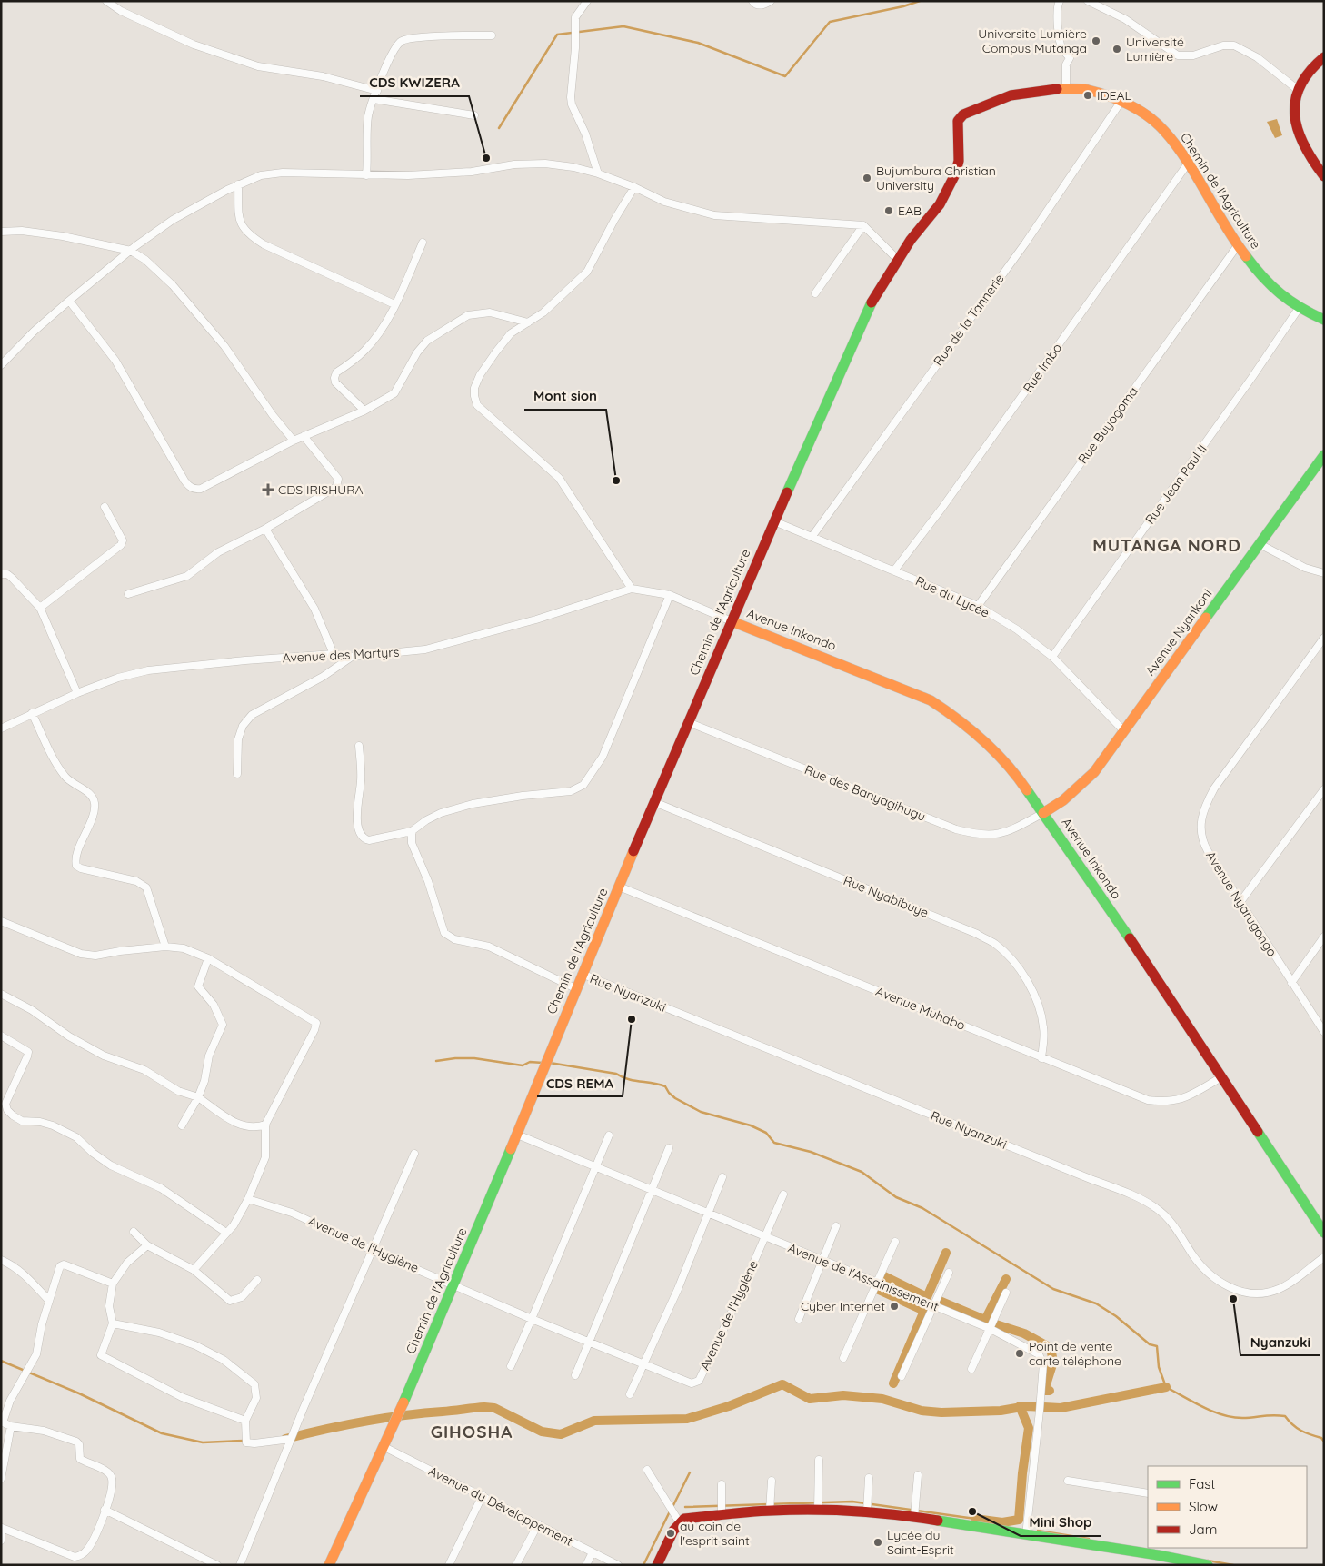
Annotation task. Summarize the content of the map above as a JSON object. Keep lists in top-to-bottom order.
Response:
{
  "streets": {
    "street": [
      "Chemin de l'Agriculture",
      "Rue de la Tannerie",
      "Rue Imbo",
      "Rue Buyogoma",
      "Rue Jean Paul II",
      "Rue du Lycée",
      "Avenue Inkondo",
      "Avenue Nyankoni",
      "Avenue des Martyrs",
      "Rue des Banyagihugu",
      "Rue Nyabibuye",
      "Avenue Nyarugongo",
      "Rue Nyanzuki",
      "Avenue Muhabo",
      "Avenue de l'Hygiène",
      "Avenue de l'Assainissement",
      "Avenue du Développement"
    ]
  },
  "crossings": [
    ["Chemin de l'Agriculture", "Rue de la Tannerie"],
    ["Chemin de l'Agriculture", "Rue Imbo"],
    ["Chemin de l'Agriculture", "Rue Buyogoma"],
    ["Chemin de l'Agriculture", "Rue Jean Paul II"],
    ["Chemin de l'Agriculture", "Rue du Lycée"],
    ["Chemin de l'Agriculture", "Avenue Inkondo"],
    ["Chemin de l'Agriculture", "Avenue des Martyrs"],
    ["Chemin de l'Agriculture", "Rue des Banyagihugu"],
    ["Chemin de l'Agriculture", "Rue Nyabibuye"],
    ["Chemin de l'Agriculture", "Rue Nyanzuki"],
    ["Chemin de l'Agriculture", "Avenue Muhabo"],
    ["Chemin de l'Agriculture", "Avenue de l'Hygiène"],
    ["Chemin de l'Agriculture", "Avenue de l'Assainissement"],
    ["Chemin de l'Agriculture", "Avenue du Développement"],
    ["Rue de la Tannerie", "Rue du Lycée"],
    ["Rue Imbo", "Rue du Lycée"],
    ["Rue Buyogoma", "Rue du Lycée"],
    ["Rue Jean Paul II", "Rue du Lycée"],
    ["Rue du Lycée", "Avenue Nyankoni"],
    ["Avenue Inkondo", "Avenue Nyankoni"],
    ["Avenue Inkondo", "Avenue des Martyrs"],
    ["Avenue Inkondo", "Rue des Banyagihugu"],
    ["Avenue Inkondo", "Avenue Muhabo"],
    ["Avenue Nyankoni", "Rue des Banyagihugu"],
    ["Rue Nyabibuye", "Avenue Muhabo"],
    ["Avenue de l'Hygiène", "Avenue de l'Assainissement"]
  ],
  "districts": ["MUTANGA NORD", "GIHOSHA"],
  "places": {
    "other": [
      "Universite Lumière Compus Mutanga",
      "Université Lumière",
      "IDEAL",
      "CDS KWIZERA",
      "Bujumbura Christian University",
      "EAB",
      "Mont sion",
      "CDS REMA",
      "Nyanzuki",
      "Cyber Internet",
      "Point de vente carte téléphone",
      "Mini Shop",
      "au coin de l'esprit saint",
      "Lycée du Saint-Esprit"
    ],
    "health": ["CDS IRISHURA"]
  },
  "legend": ["Fast", "Slow", "Jam"]
}
